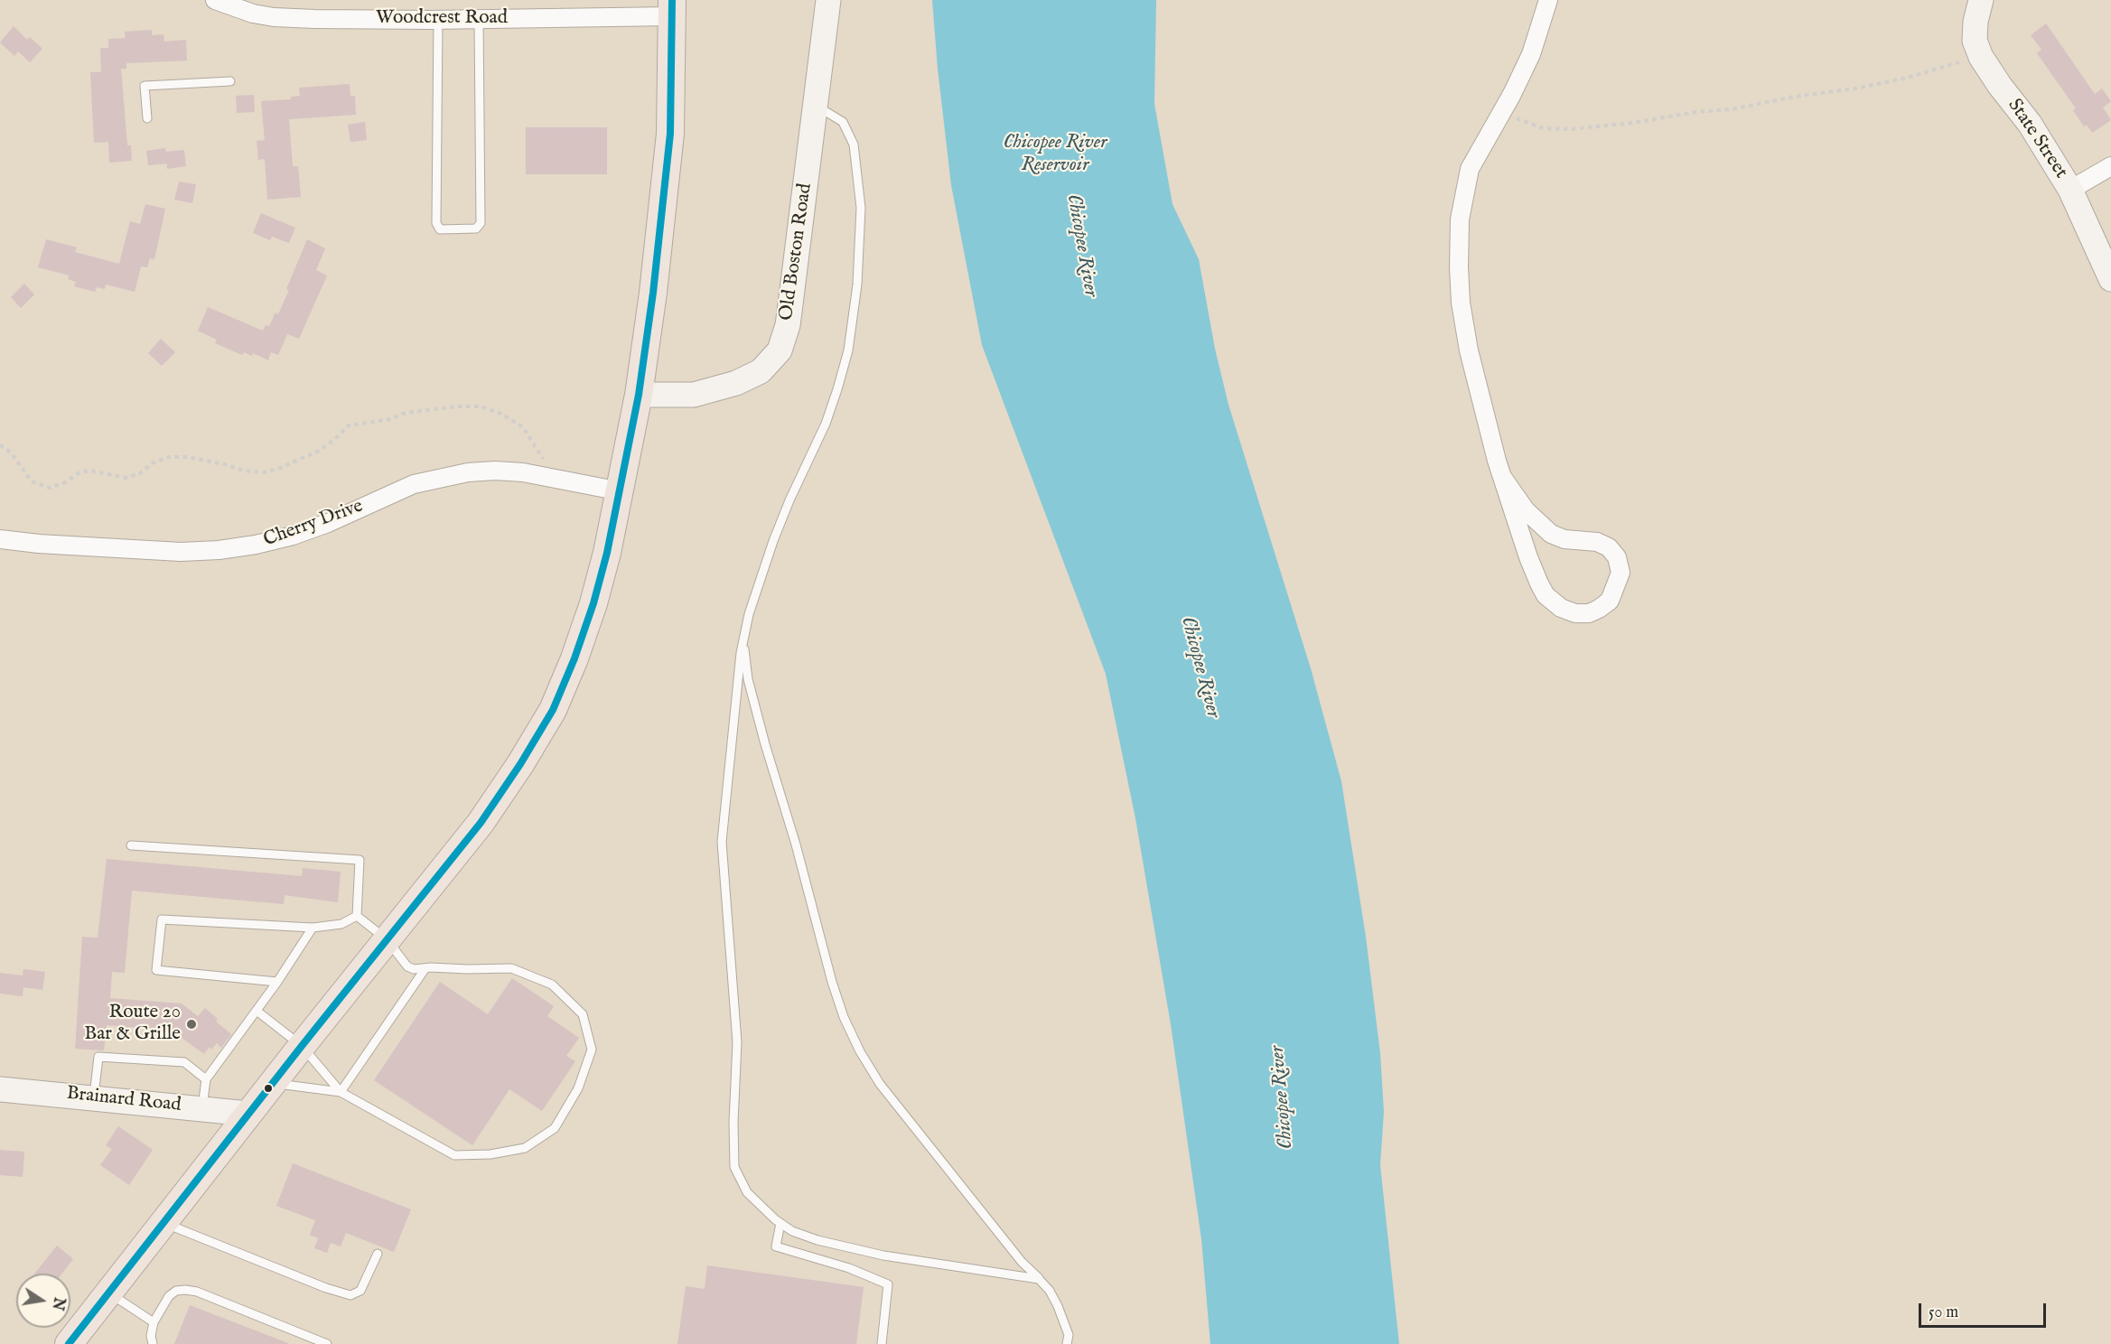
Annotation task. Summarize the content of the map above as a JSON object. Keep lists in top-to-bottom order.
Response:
{
  "streets": {
    "street": [
      "Woodcrest Road",
      "State Street",
      "Old Boston Road",
      "Cherry Drive",
      "Brainard Road"
    ]
  },
  "water": ["Chicopee River Reservoir", "Chicopee River"],
  "places": ["Route 20 Bar & Grille"],
  "scale_bar": "50 m",
  "north": "right"
}
